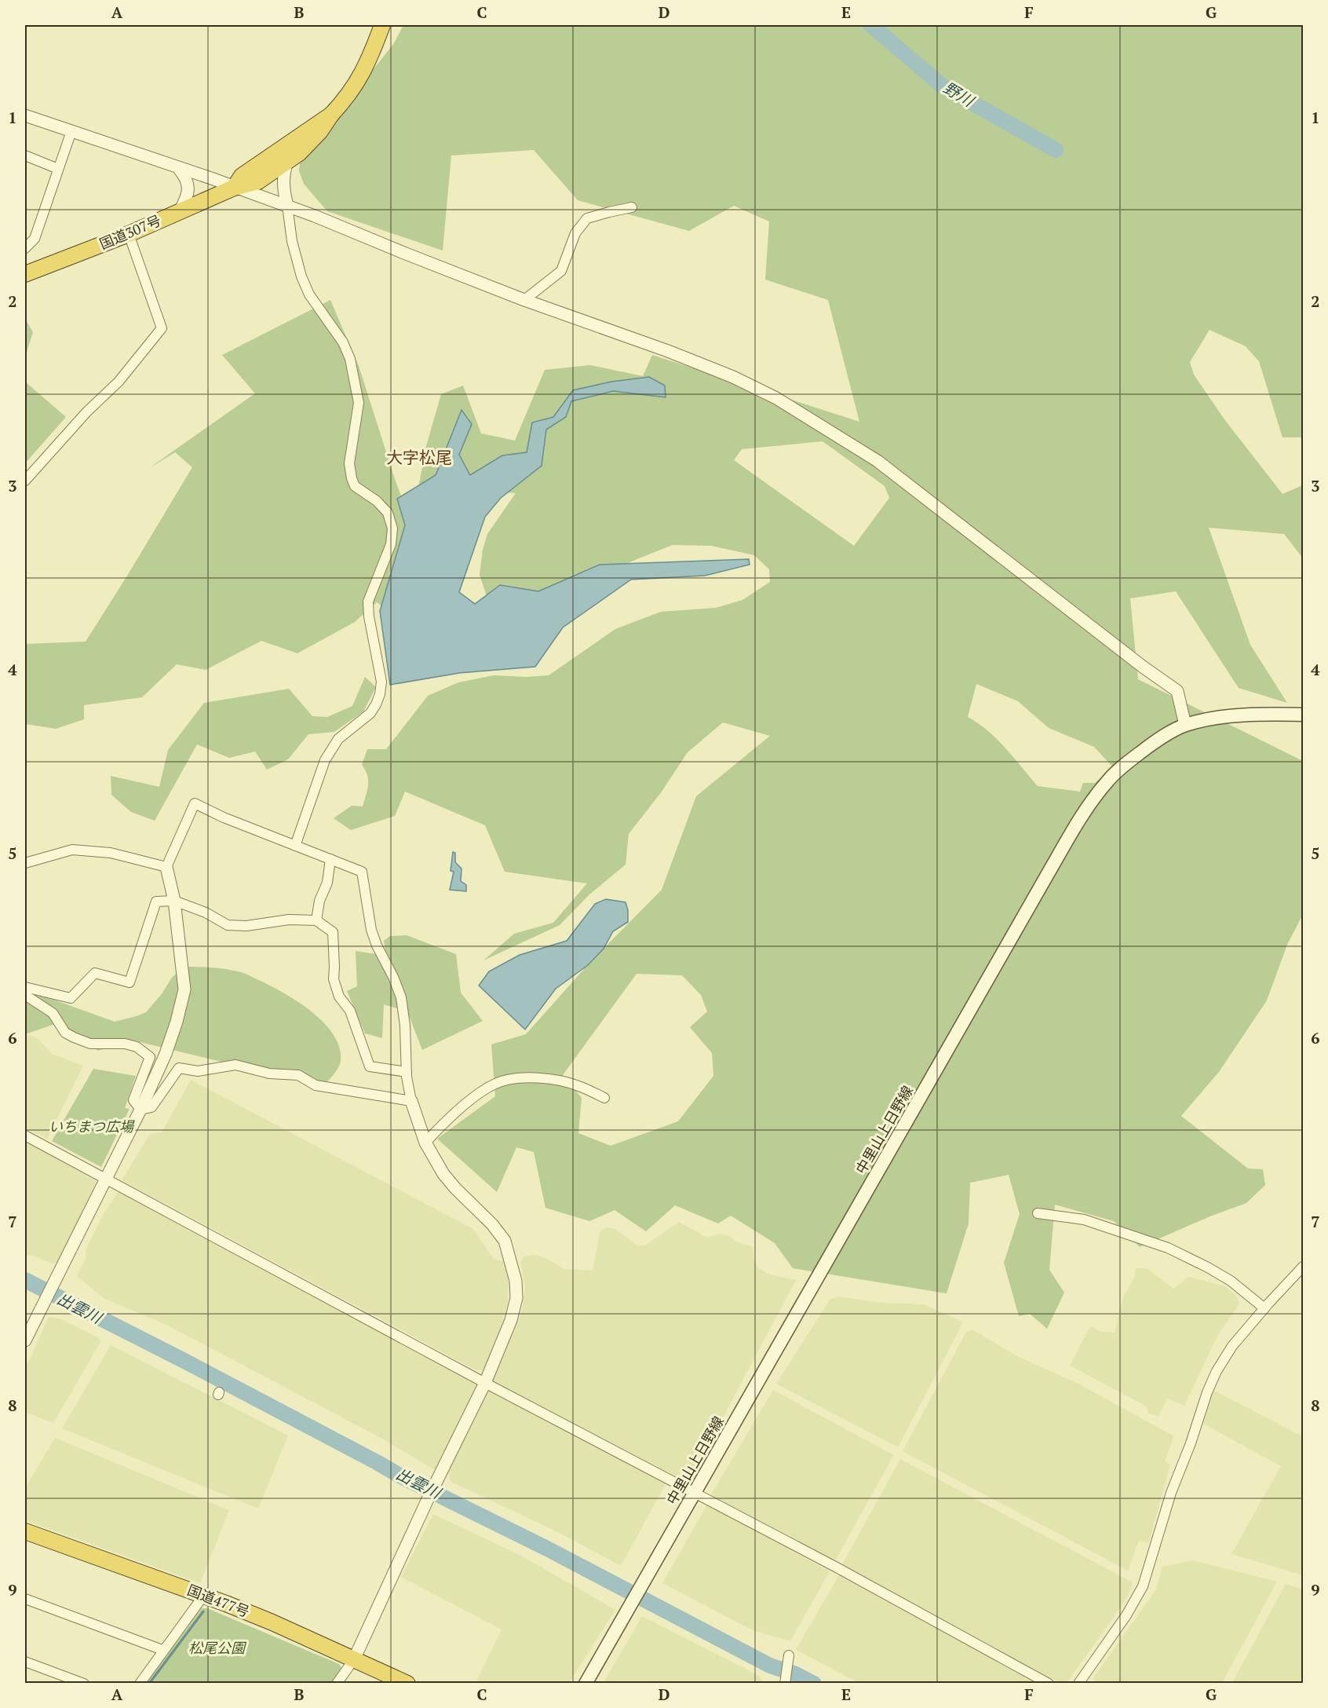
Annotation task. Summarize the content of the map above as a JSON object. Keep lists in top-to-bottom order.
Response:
{
  "streets": {
    "highway": ["国道307号", "国道477号"],
    "main road": ["中里山上日野線"]
  },
  "districts": ["大字松尾"],
  "water": ["野川", "出雲川"],
  "parks": ["いちまつ広場", "松尾公園"],
  "grid": {
    "columns": [
      "A",
      "B",
      "C",
      "D",
      "E",
      "F",
      "G"
    ],
    "rows": [
      "1",
      "2",
      "3",
      "4",
      "5",
      "6",
      "7",
      "8",
      "9"
    ]
  }
}
